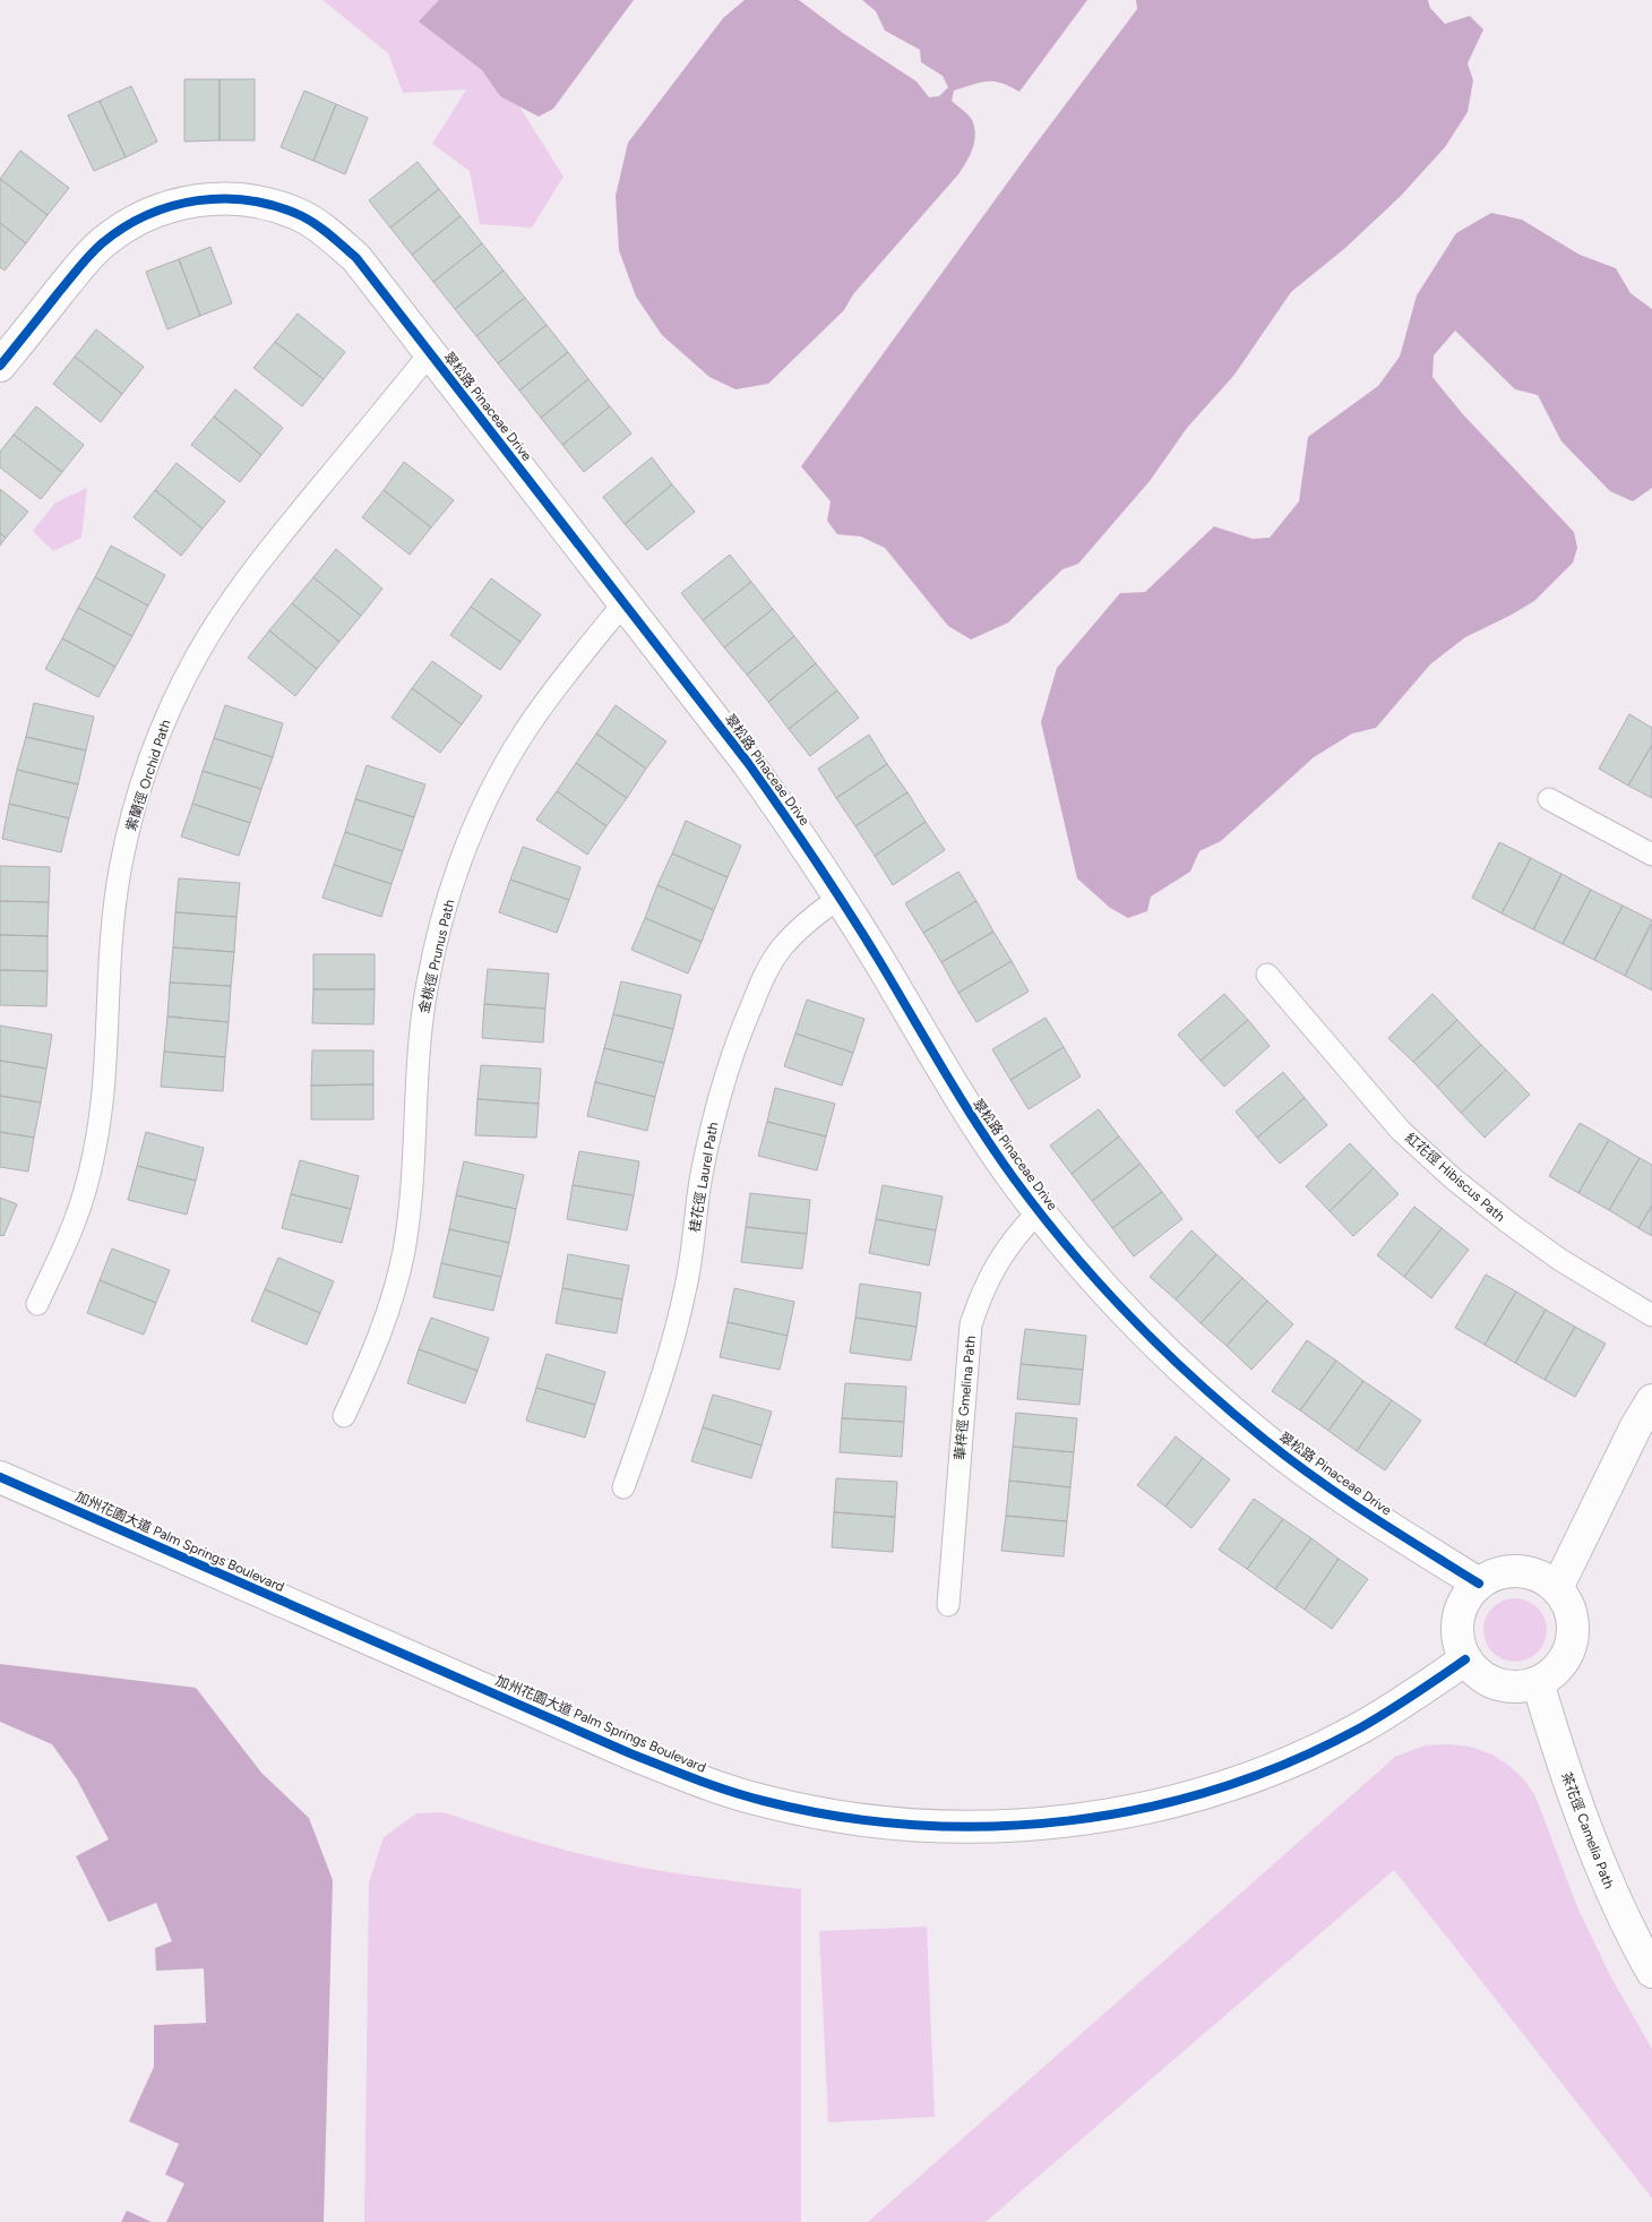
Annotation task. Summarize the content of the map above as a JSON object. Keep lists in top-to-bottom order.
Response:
{
  "streets": {
    "street": ["翠松路 Pinaceae Drive", "加州花園大道 Palm Springs Boulevard", "茶花徑 Camelia Path"],
    "lane": [
      "紫蘭徑 Orchid Path",
      "金桃徑 Prunus Path",
      "桂花徑 Laurel Path",
      "紅花徑 Hibiscus Path",
      "華梓徑 Gmelina Path"
    ]
  },
  "crossings": [
    ["翠松路 Pinaceae Drive", "紫蘭徑 Orchid Path"],
    ["翠松路 Pinaceae Drive", "金桃徑 Prunus Path"],
    ["翠松路 Pinaceae Drive", "桂花徑 Laurel Path"],
    ["翠松路 Pinaceae Drive", "華梓徑 Gmelina Path"],
    ["翠松路 Pinaceae Drive", "加州花園大道 Palm Springs Boulevard"],
    ["翠松路 Pinaceae Drive", "茶花徑 Camelia Path"],
    ["加州花園大道 Palm Springs Boulevard", "茶花徑 Camelia Path"]
  ]
}
